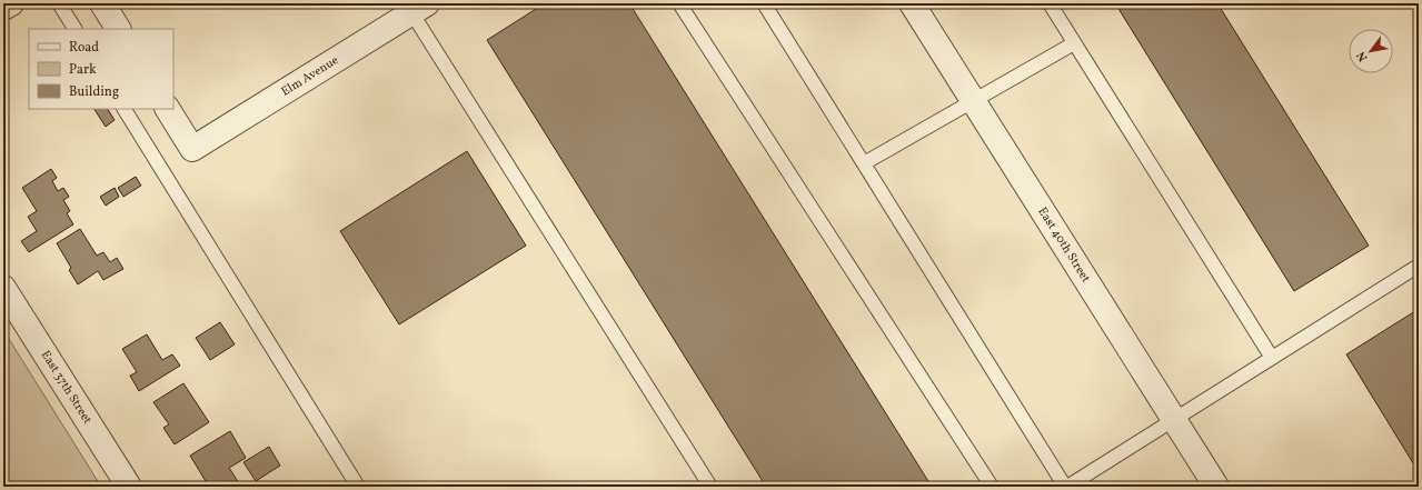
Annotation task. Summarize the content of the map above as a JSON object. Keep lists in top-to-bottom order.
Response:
{
  "streets": {
    "street": ["Elm Avenue", "East 40th Street", "East 37th Street"]
  },
  "legend": ["Road", "Park", "Building"],
  "north": "bottom left"
}
